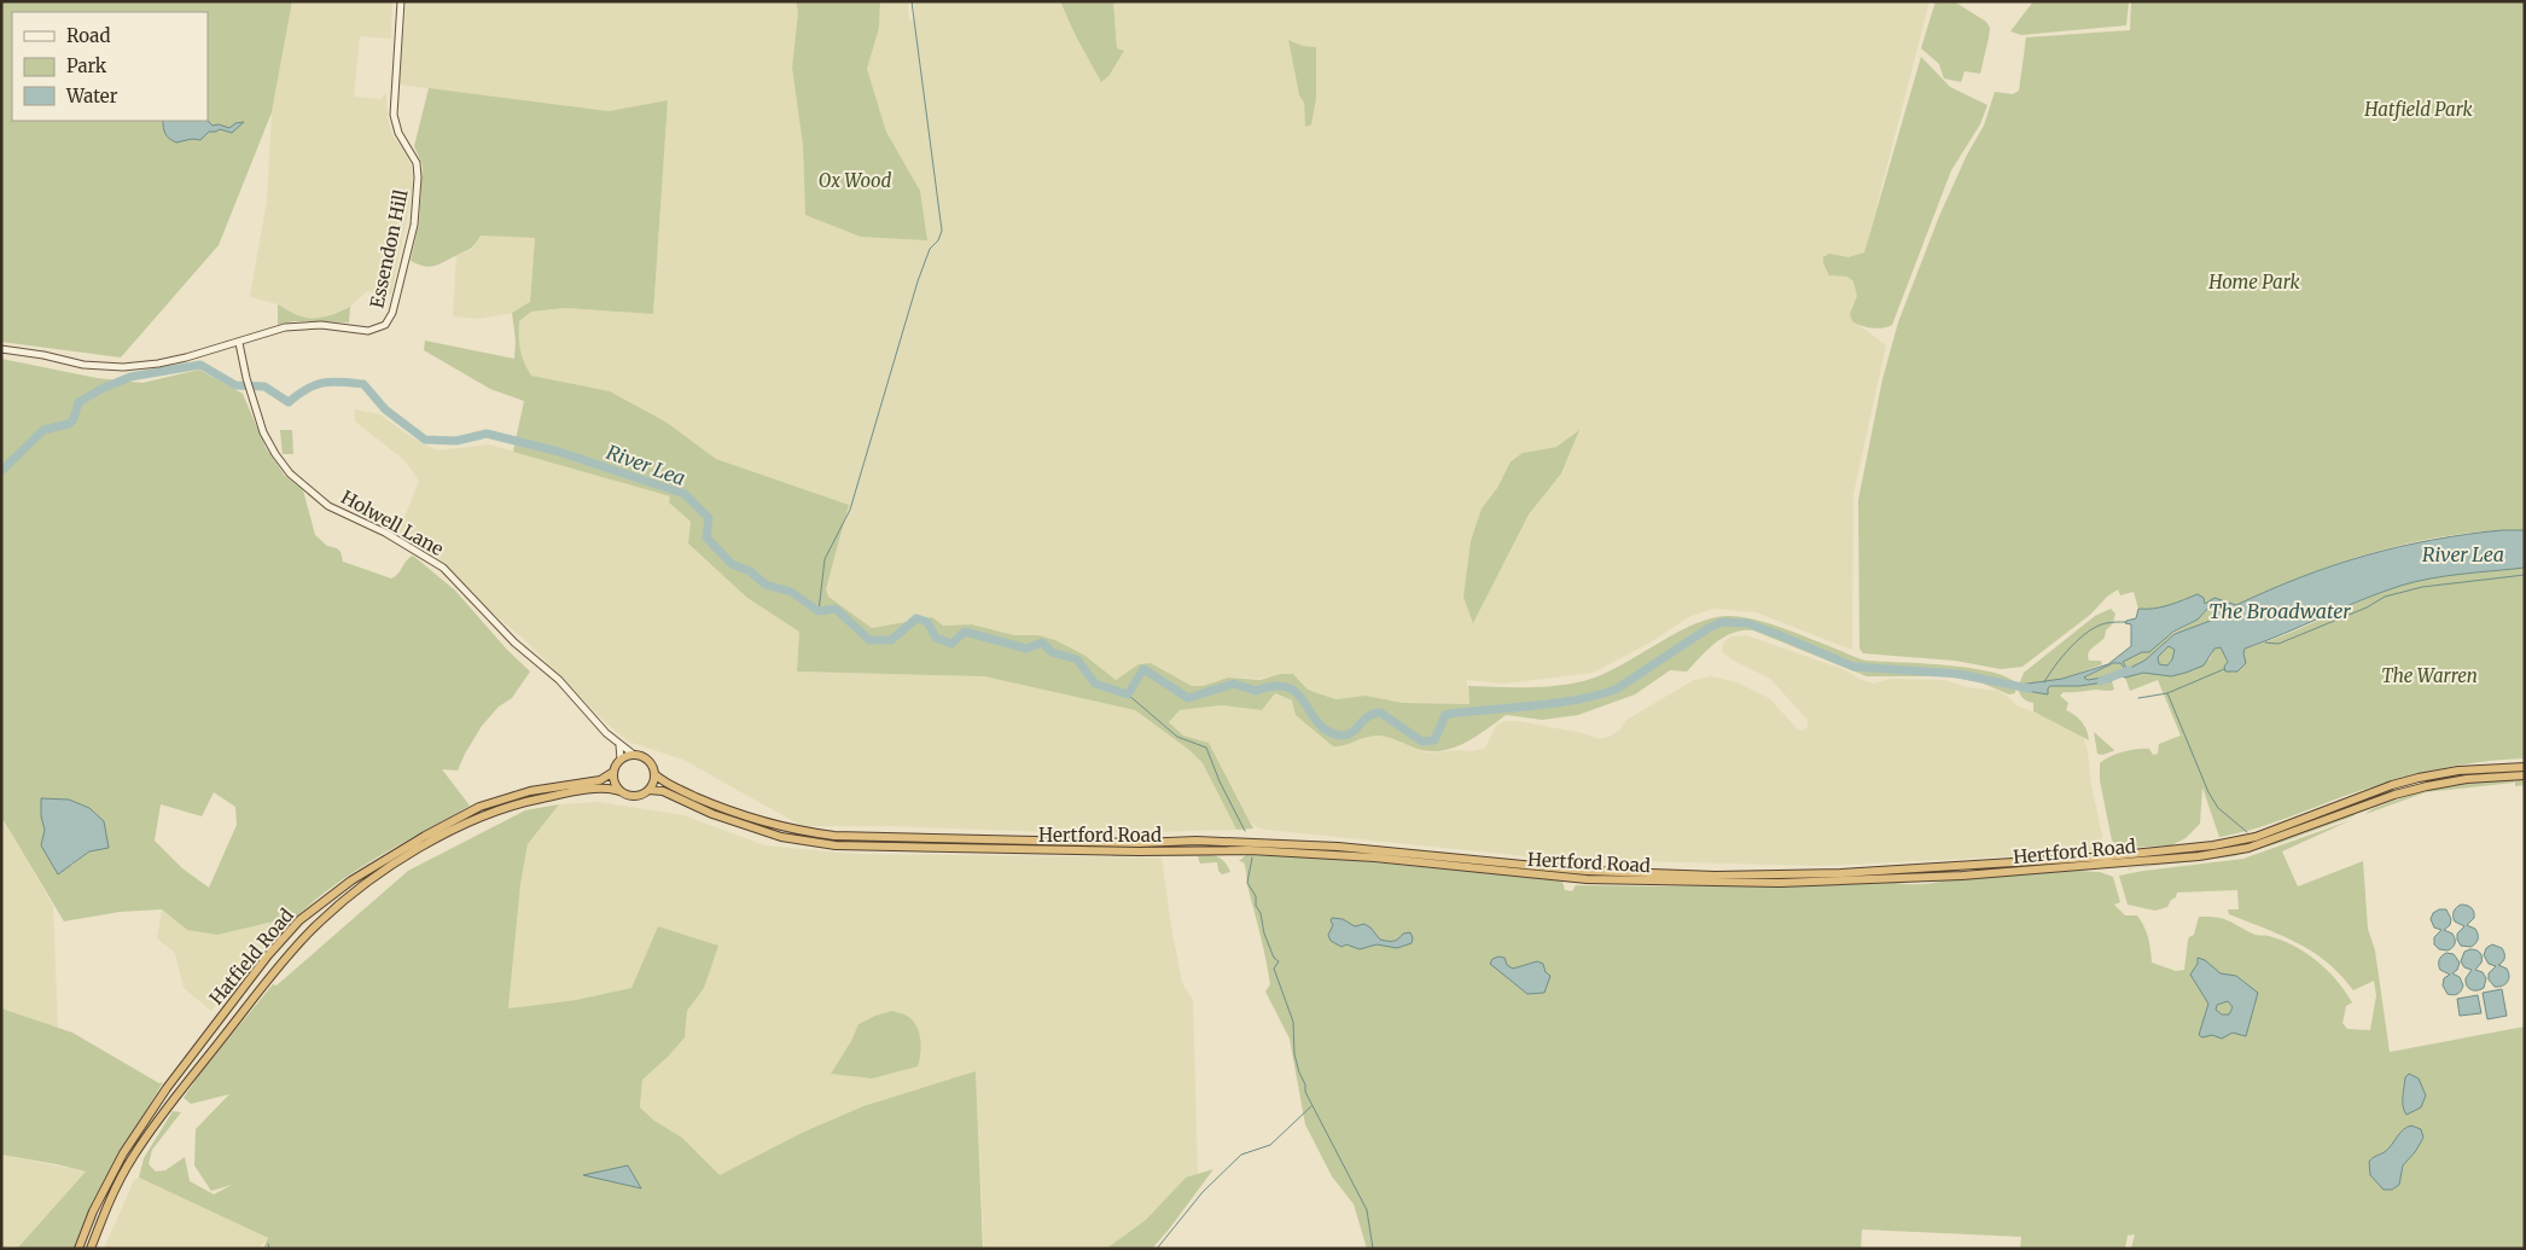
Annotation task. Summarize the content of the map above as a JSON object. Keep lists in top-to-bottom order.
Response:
{
  "streets": {
    "highway": ["Hertford Road", "Hatfield Road"],
    "main road": ["Essendon Hill", "Holwell Lane"]
  },
  "crossings": [
    ["Essendon Hill", "Holwell Lane"],
    ["Holwell Lane", "Hertford Road"],
    ["Holwell Lane", "Hatfield Road"],
    ["Hertford Road", "Hatfield Road"]
  ],
  "water": ["River Lea", "The Broadwater"],
  "parks": [
    "Hatfield Park",
    "Ox Wood",
    "Home Park",
    "The Warren"
  ],
  "legend": ["Road", "Park", "Water"]
}
